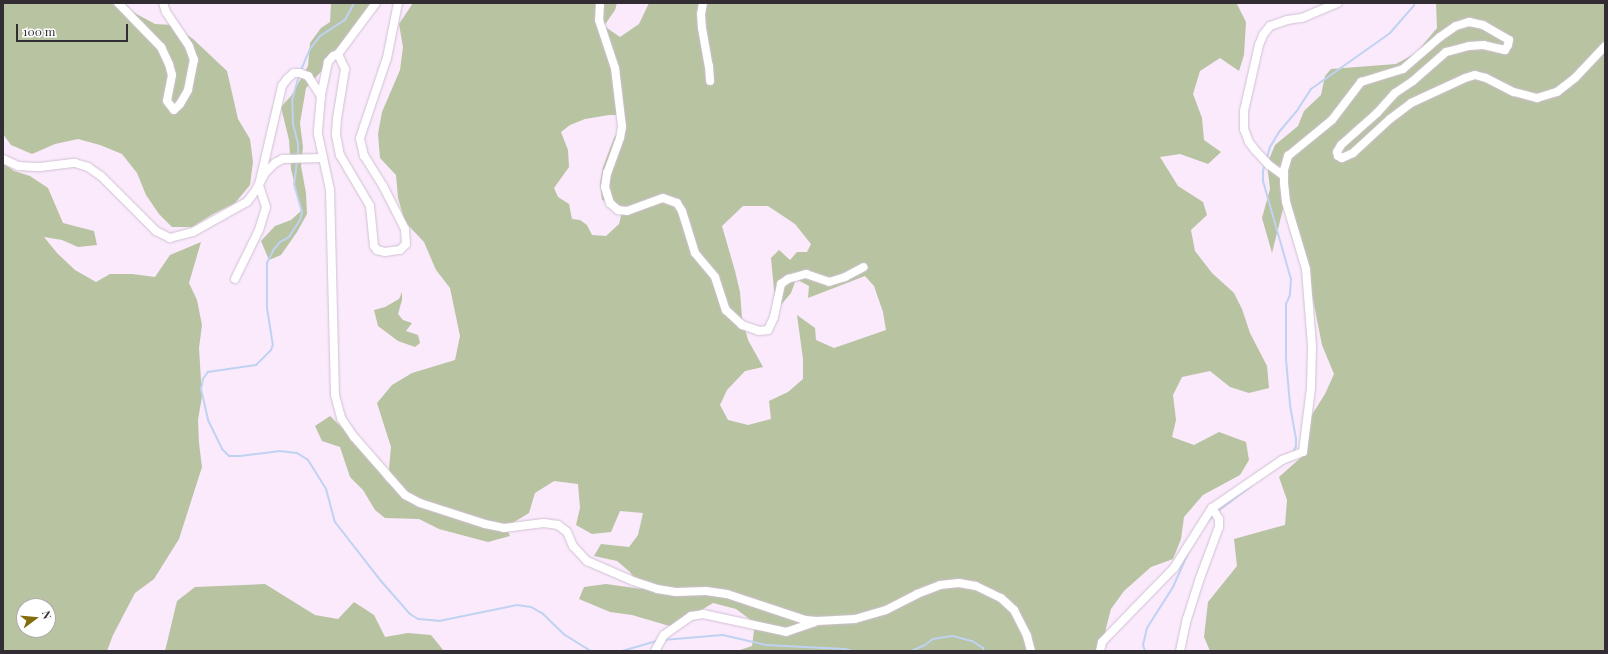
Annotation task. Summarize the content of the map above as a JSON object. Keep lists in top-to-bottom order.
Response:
{
  "scale_bar": "100 m",
  "north": "right"
}
